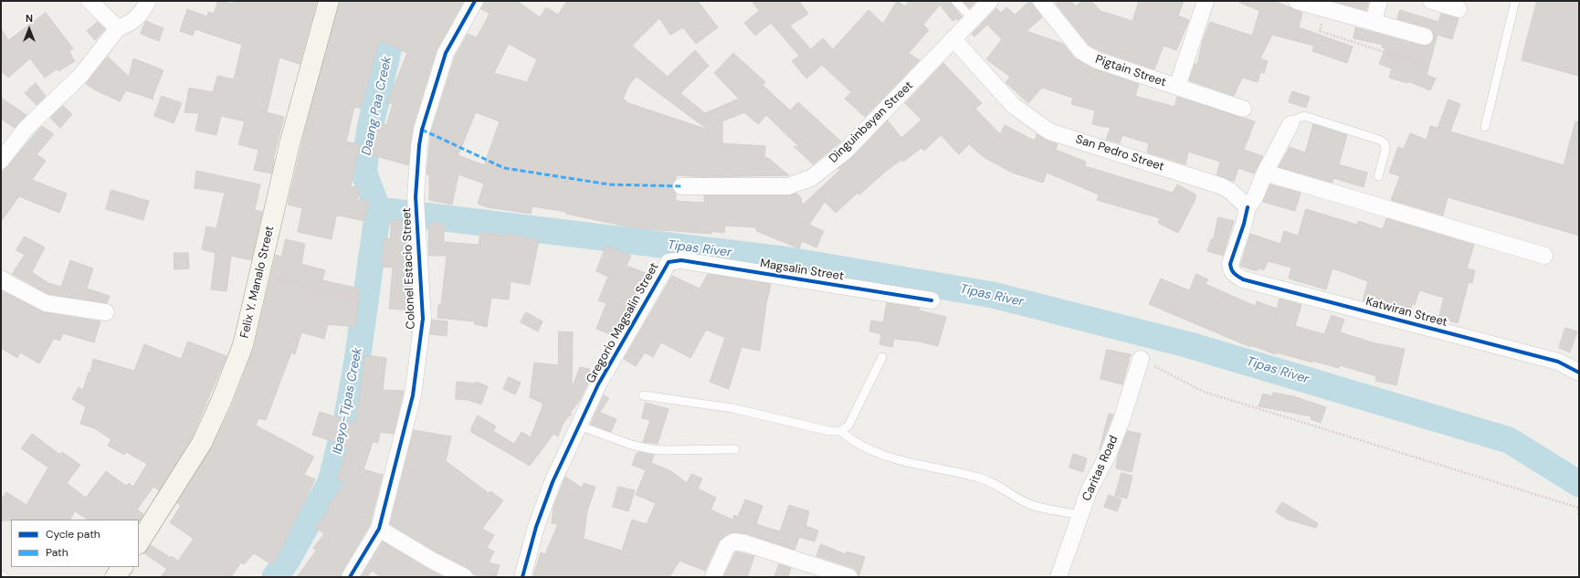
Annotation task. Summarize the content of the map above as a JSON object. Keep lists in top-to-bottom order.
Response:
{
  "streets": {
    "main road": ["Felix Y. Manalo Street"],
    "street": [
      "Pigtain Street",
      "Dinguinbayan Street",
      "San Pedro Street",
      "Colonel Estacio Street",
      "Magsalin Street",
      "Katwiran Street",
      "Gregorio Magsalin Street",
      "Caritas Road"
    ]
  },
  "crossings": [
    ["Dinguinbayan Street", "San Pedro Street"],
    ["San Pedro Street", "Katwiran Street"],
    ["Magsalin Street", "Gregorio Magsalin Street"]
  ],
  "water": ["Daang Paa Creek", "Tipas River", "Ibayo-Tipas Creek"],
  "legend": ["Cycle path", "Path"],
  "north": "top"
}
